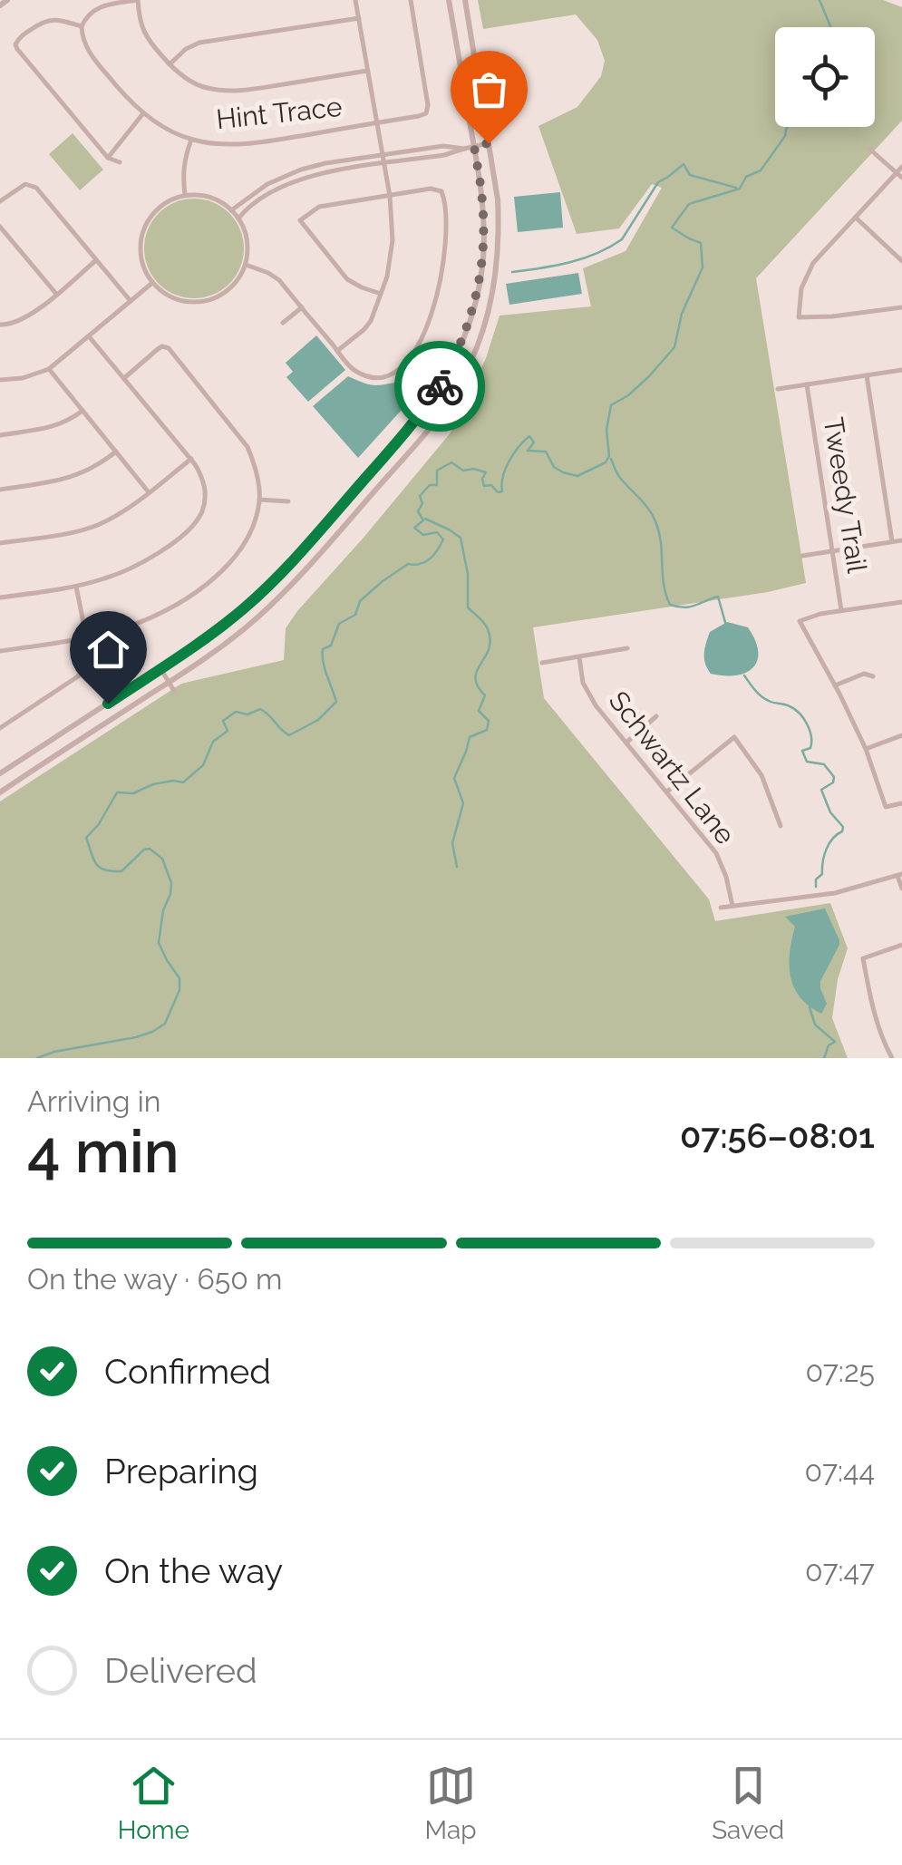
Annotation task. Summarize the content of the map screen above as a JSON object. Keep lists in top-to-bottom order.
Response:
{
  "streets": {
    "street": ["Hint Trace", "Tweedy Trail", "Schwartz Lane"]
  },
  "page": {
    "heading": ["4 min", "Arriving in", "07:56–08:01"],
    "bar": "On the way · 650 m",
    "list": [
      ["Confirmed", "07:25"],
      ["Preparing", "07:44"],
      ["On the way", "07:47"],
      "Delivered"
    ],
    "tabs": ["Home", "Map", "Saved"]
  }
}
